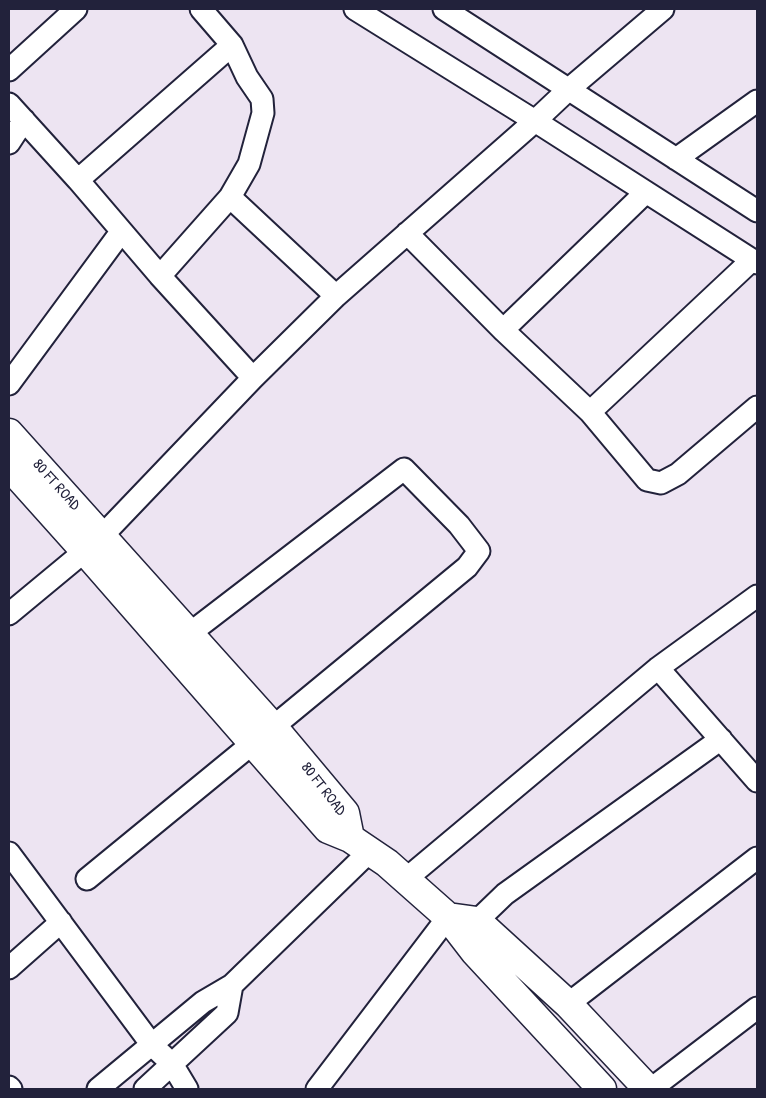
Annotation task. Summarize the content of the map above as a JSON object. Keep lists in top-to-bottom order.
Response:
{
  "streets": {
    "main road": ["80 FT ROAD"]
  }
}
